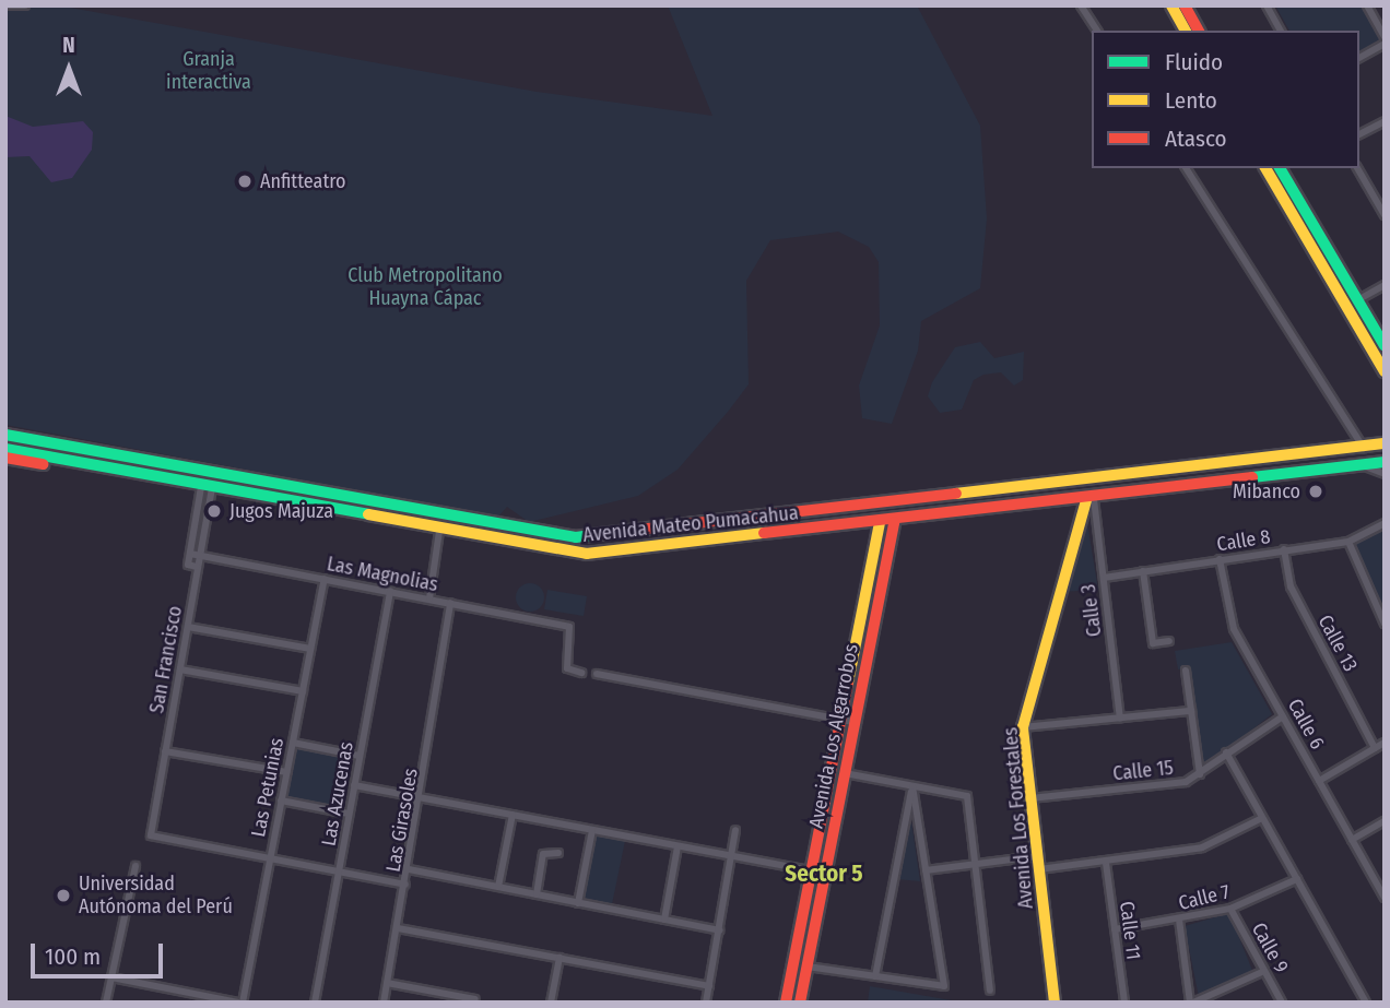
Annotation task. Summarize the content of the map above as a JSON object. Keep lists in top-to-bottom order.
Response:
{
  "streets": {
    "main road": ["Avenida Mateo Pumacahua", "Avenida Los Algarrobos", "Avenida Los Forestales"],
    "street": [
      "Calle 8",
      "Las Magnolias",
      "Calle 3",
      "Calle 13",
      "San Francisco",
      "Calle 6",
      "Calle 15",
      "Las Petunias",
      "Las Azucenas",
      "Las Girasoles",
      "Calle 7",
      "Calle 11",
      "Calle 9"
    ]
  },
  "crossings": [
    ["Avenida Mateo Pumacahua", "Calle 3"],
    ["Avenida Mateo Pumacahua", "San Francisco"],
    ["Avenida Mateo Pumacahua", "Avenida Los Algarrobos"],
    ["Avenida Mateo Pumacahua", "Avenida Los Forestales"],
    ["Calle 8", "Calle 3"],
    ["Calle 8", "Calle 13"],
    ["Calle 8", "Calle 6"],
    ["Las Magnolias", "San Francisco"],
    ["Las Magnolias", "Las Petunias"],
    ["Las Magnolias", "Las Azucenas"],
    ["Las Magnolias", "Las Girasoles"],
    ["Calle 3", "Avenida Los Forestales"],
    ["San Francisco", "Las Petunias"],
    ["Calle 6", "Calle 15"],
    ["Calle 15", "Avenida Los Forestales"],
    ["Calle 7", "Calle 11"],
    ["Calle 7", "Calle 9"]
  ],
  "districts": ["Sector 5"],
  "parks": ["Granja interactiva", "Club Metropolitano Huayna Cápac"],
  "places": [
    "Anfitteatro",
    "Mibanco",
    "Jugos Majuza",
    "Universidad Autónoma del Perú"
  ],
  "legend": ["Fluido", "Lento", "Atasco"],
  "scale_bar": "100 m",
  "north": "top"
}
